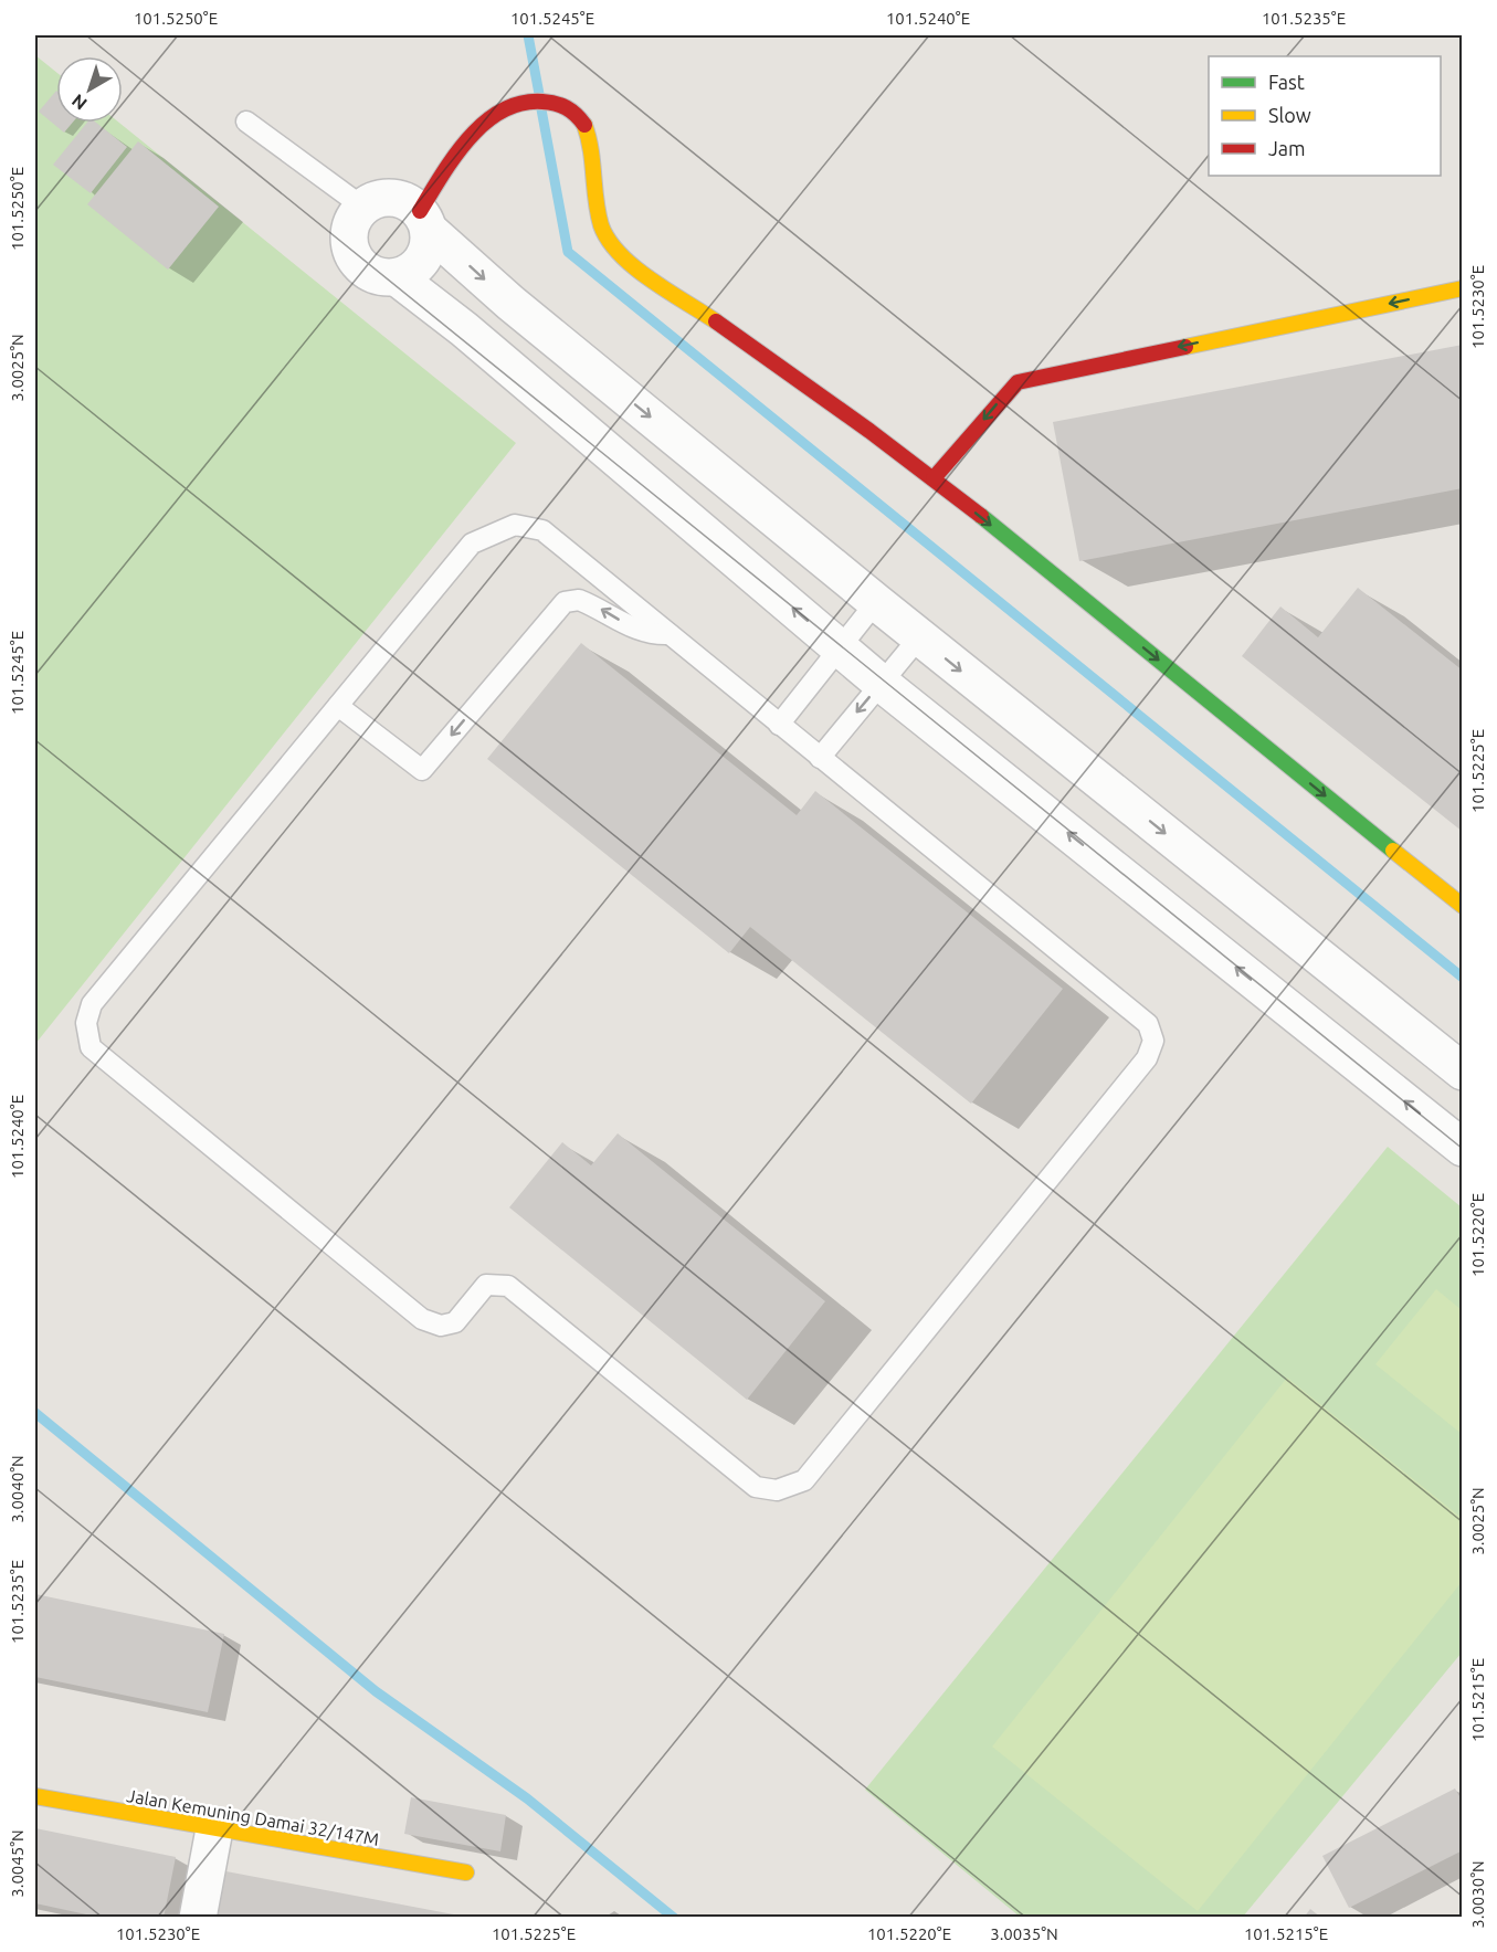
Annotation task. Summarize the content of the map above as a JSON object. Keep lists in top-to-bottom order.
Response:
{
  "streets": {
    "street": ["Jalan Kemuning Damai 32/147M"]
  },
  "legend": ["Fast", "Slow", "Jam"],
  "north": "bottom left",
  "coordinates": [
    "101.5250°E",
    "101.5245°E",
    "101.5240°E",
    "101.5235°E",
    "101.5230°E",
    "3.0025°N",
    "101.5225°E",
    "101.5220°E",
    "3.0040°N",
    "101.5215°E",
    "3.0045°N",
    "3.0030°N",
    "3.0035°N"
  ]
}
